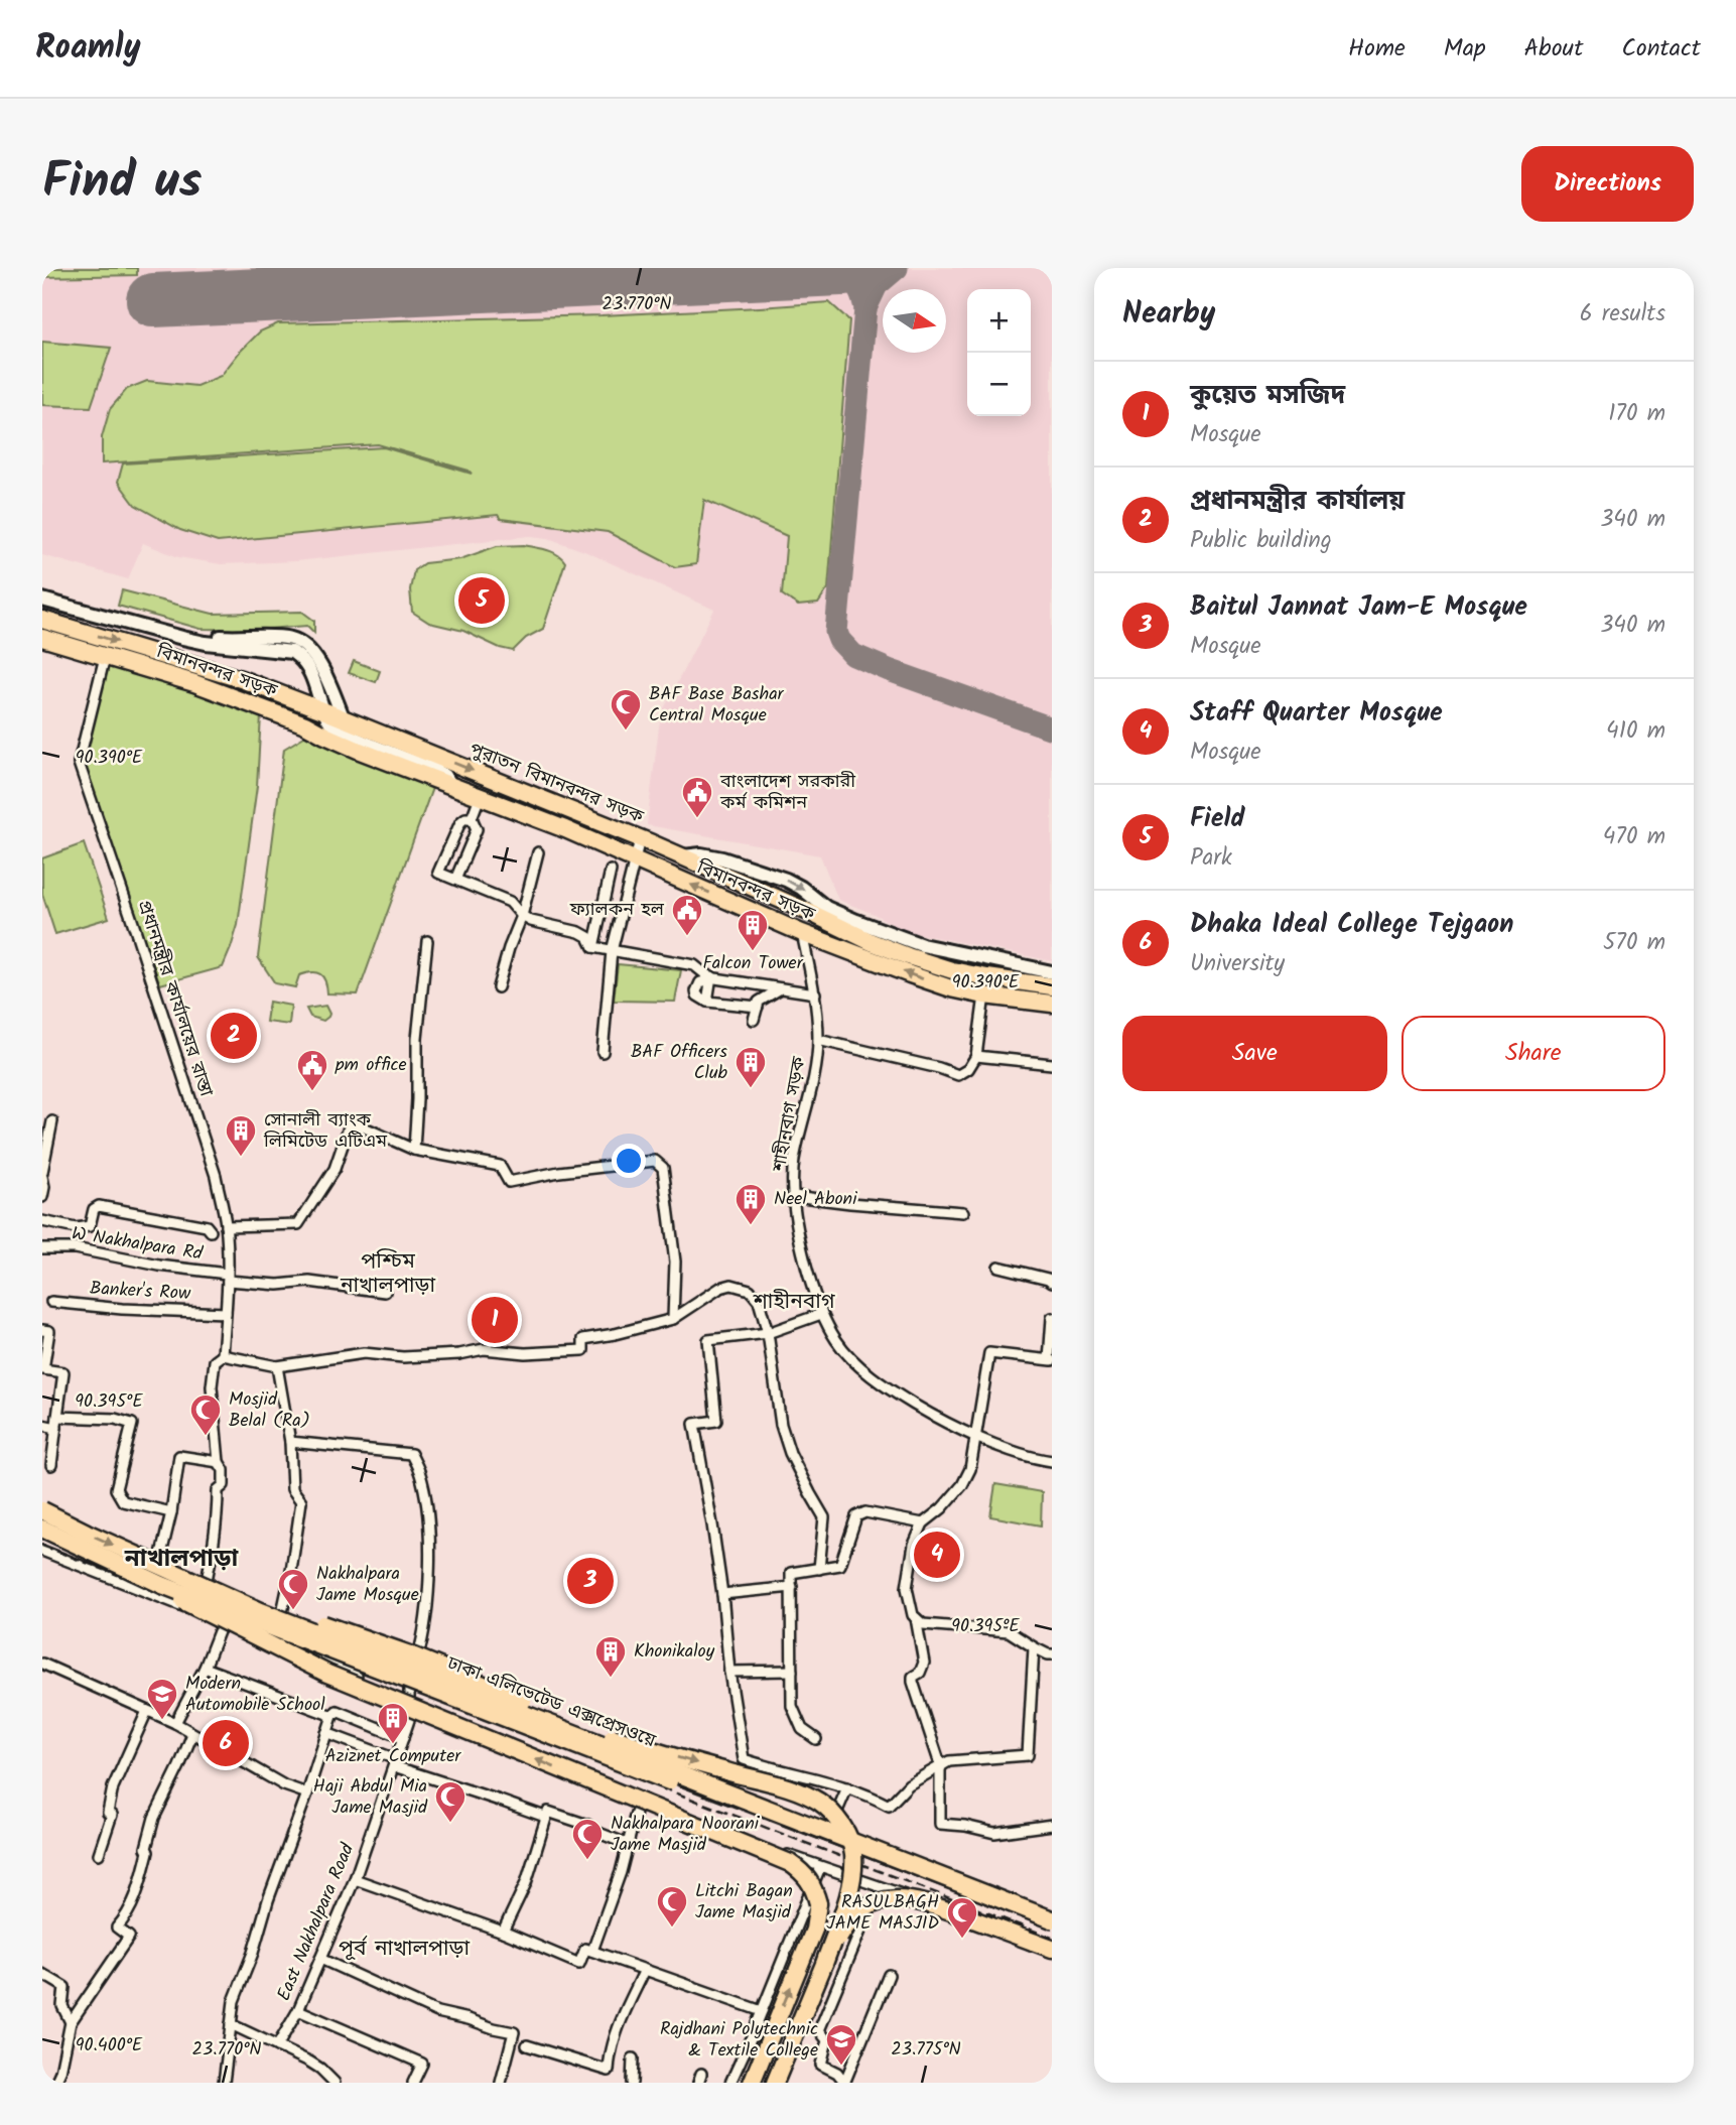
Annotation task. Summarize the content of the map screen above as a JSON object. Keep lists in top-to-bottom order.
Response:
{
  "streets": {
    "highway": ["বিমানবন্দর সড়ক", "পুরাতন বিমানবন্দর সড়ক", "ঢাকা এলিভেটেড এক্সপ্রেসওয়ে"],
    "street": [
      "প্রধানমন্ত্রীর কার্যালয়ের রাস্তা",
      "শাহীনবাগ সড়ক",
      "W Nakhalpara Rd",
      "Banker's Row",
      "East Nakhalpara Road"
    ]
  },
  "crossings": [
    ["বিমানবন্দর সড়ক", "পুরাতন বিমানবন্দর সড়ক"],
    ["বিমানবন্দর সড়ক", "প্রধানমন্ত্রীর কার্যালয়ের রাস্তা"],
    ["বিমানবন্দর সড়ক", "শাহীনবাগ সড়ক"],
    ["প্রধানমন্ত্রীর কার্যালয়ের রাস্তা", "W Nakhalpara Rd"],
    ["প্রধানমন্ত্রীর কার্যালয়ের রাস্তা", "Banker's Row"]
  ],
  "one_way": ["পুরাতন বিমানবন্দর সড়ক"],
  "districts": [
    "পশ্চিম নাখালপাড়া",
    "শাহীনবাগ",
    "নাখালপাড়া",
    "পূর্ব নাখালপাড়া"
  ],
  "places": {
    "mosque": [
      "BAF Base Bashar Central Mosque",
      "Mosjid Belal (Ra)",
      "Nakhalpara Jame Mosque",
      "Haji Abdul Mia Jame Masjid",
      "Nakhalpara Noorani Jame Masjid",
      "Litchi Bagan Jame Masjid",
      "RASULBAGH JAME MASJID"
    ],
    "public building": ["বাংলাদেশ সরকারী কর্ম কমিশন", "ফ্যালকন হল", "pm office"],
    "building": [
      "Falcon Tower",
      "BAF Officers Club",
      "সোনালী ব্যাংক লিমিটেড এটিএম",
      "Neel Aboni",
      "Khonikaloy",
      "Aziznet Computer"
    ],
    "school or university": ["Modern Automobile School", "Rajdhani Polytechnic & Textile College"]
  },
  "north": "right",
  "page": {
    "header": "Roamly",
    "nav": [
      "Home",
      "Map",
      "About",
      "Contact"
    ],
    "title": "Find us",
    "buttons": [
      "Directions",
      ["Save", "Share"]
    ],
    "heading": ["Nearby", "6 results"],
    "map_buttons": ["+", "−"],
    "list": [
      {
        "mark": "1",
        "name": "কুয়েত মসজিদ",
        "note": "Mosque",
        "value": "170 m"
      },
      {
        "mark": "2",
        "name": "প্রধানমন্ত্রীর কার্যালয়",
        "note": "Public building",
        "value": "340 m"
      },
      {
        "mark": "3",
        "name": "Baitul Jannat Jam-E Mosque",
        "note": "Mosque",
        "value": "340 m"
      },
      {
        "mark": "4",
        "name": "Staff Quarter Mosque",
        "note": "Mosque",
        "value": "410 m"
      },
      {
        "mark": "5",
        "name": "Field",
        "note": "Park",
        "value": "470 m"
      },
      {
        "mark": "6",
        "name": "Dhaka Ideal College Tejgaon",
        "note": "University",
        "value": "570 m"
      }
    ],
    "pins": [
      "5",
      "2",
      "1",
      "4",
      "3",
      "6"
    ]
  },
  "coordinates": [
    "23.770°N",
    "90.390°E",
    "90.395°E",
    "90.400°E",
    "23.775°N"
  ]
}
